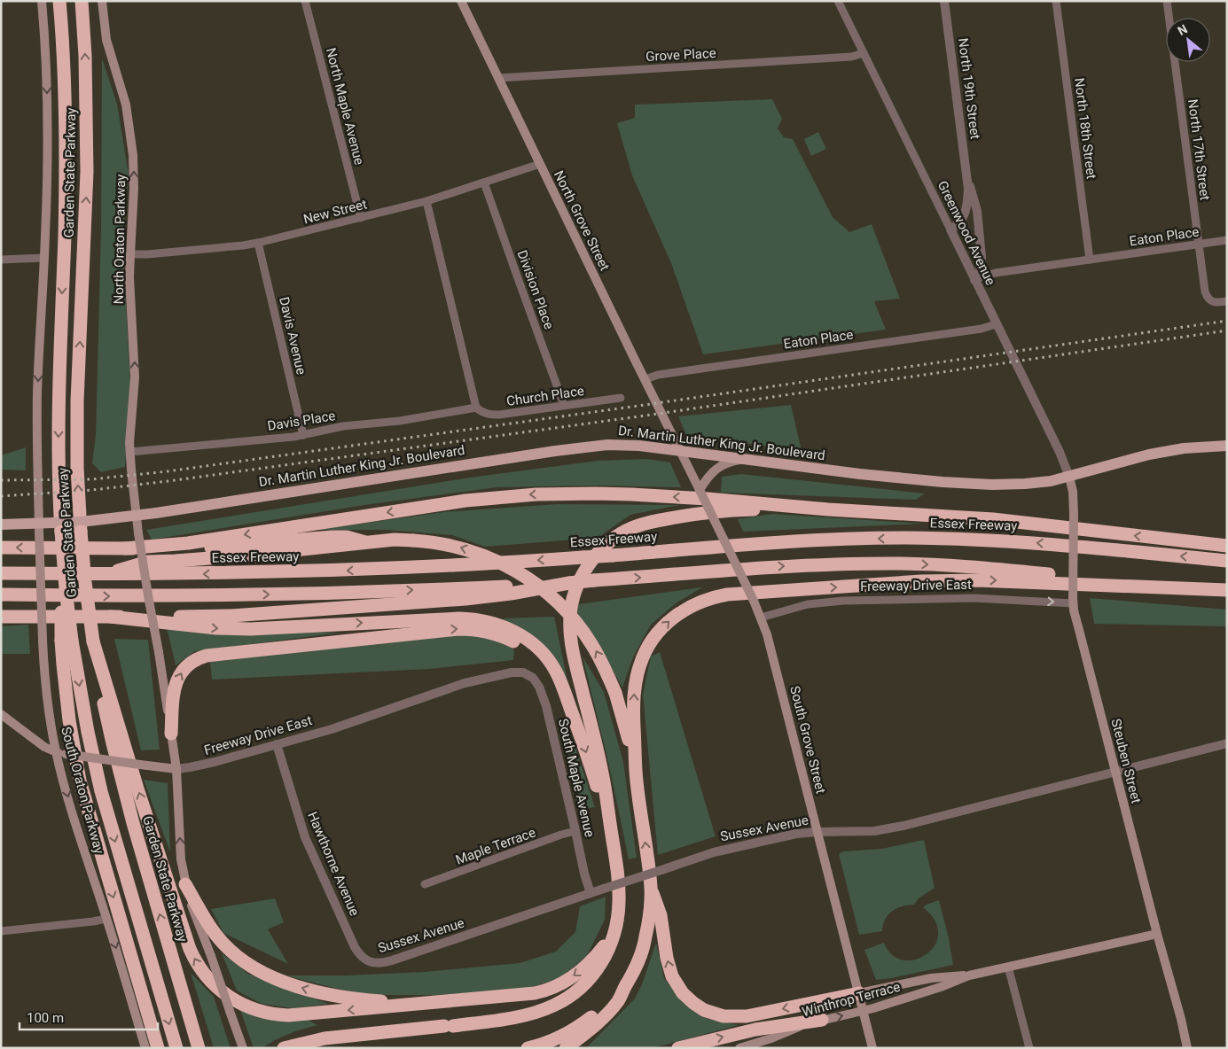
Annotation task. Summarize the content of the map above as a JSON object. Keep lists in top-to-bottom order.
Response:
{
  "streets": {
    "highway": ["Garden State Parkway", "Essex Freeway"],
    "main road": [
      "North Grove Street",
      "North Oraton Parkway",
      "Dr. Martin Luther King Jr. Boulevard",
      "Freeway Drive East",
      "South Grove Street",
      "Steuben Street",
      "South Oraton Parkway",
      "Winthrop Terrace"
    ],
    "street": [
      "Grove Place",
      "North 19th Street",
      "North Maple Avenue",
      "North 18th Street",
      "North 17th Street",
      "New Street",
      "Greenwood Avenue",
      "Eaton Place",
      "Division Place",
      "Davis Avenue",
      "Church Place",
      "Davis Place",
      "South Maple Avenue",
      "Sussex Avenue",
      "Maple Terrace",
      "Hawthorne Avenue"
    ]
  },
  "crossings": [
    ["Grove Place", "North Grove Street"],
    ["Grove Place", "Greenwood Avenue"],
    ["North 19th Street", "Greenwood Avenue"],
    ["North 19th Street", "Eaton Place"],
    ["North Maple Avenue", "New Street"],
    ["North 18th Street", "Eaton Place"],
    ["North 17th Street", "Eaton Place"],
    ["New Street", "North Grove Street"],
    ["New Street", "North Oraton Parkway"],
    ["New Street", "Division Place"],
    ["New Street", "Davis Avenue"],
    ["North Grove Street", "Eaton Place"],
    ["North Grove Street", "Dr. Martin Luther King Jr. Boulevard"],
    ["North Grove Street", "South Grove Street"],
    ["Greenwood Avenue", "Eaton Place"],
    ["Greenwood Avenue", "Dr. Martin Luther King Jr. Boulevard"],
    ["Greenwood Avenue", "Steuben Street"],
    ["North Oraton Parkway", "Davis Place"],
    ["Division Place", "Church Place"],
    ["Davis Avenue", "Davis Place"],
    ["Church Place", "Davis Place"],
    ["Dr. Martin Luther King Jr. Boulevard", "South Grove Street"],
    ["Dr. Martin Luther King Jr. Boulevard", "Steuben Street"],
    ["Freeway Drive East", "South Grove Street"],
    ["Freeway Drive East", "Steuben Street"],
    ["Freeway Drive East", "South Maple Avenue"],
    ["Freeway Drive East", "South Oraton Parkway"],
    ["Freeway Drive East", "Hawthorne Avenue"],
    ["South Grove Street", "Sussex Avenue"],
    ["South Grove Street", "Winthrop Terrace"],
    ["Steuben Street", "Sussex Avenue"],
    ["Steuben Street", "Winthrop Terrace"],
    ["South Maple Avenue", "Sussex Avenue"],
    ["South Maple Avenue", "Maple Terrace"],
    ["Sussex Avenue", "Hawthorne Avenue"]
  ],
  "one_way": ["North Oraton Parkway", "Freeway Drive East", "South Oraton Parkway"],
  "scale_bar": "100 m",
  "north": "top left"
}
